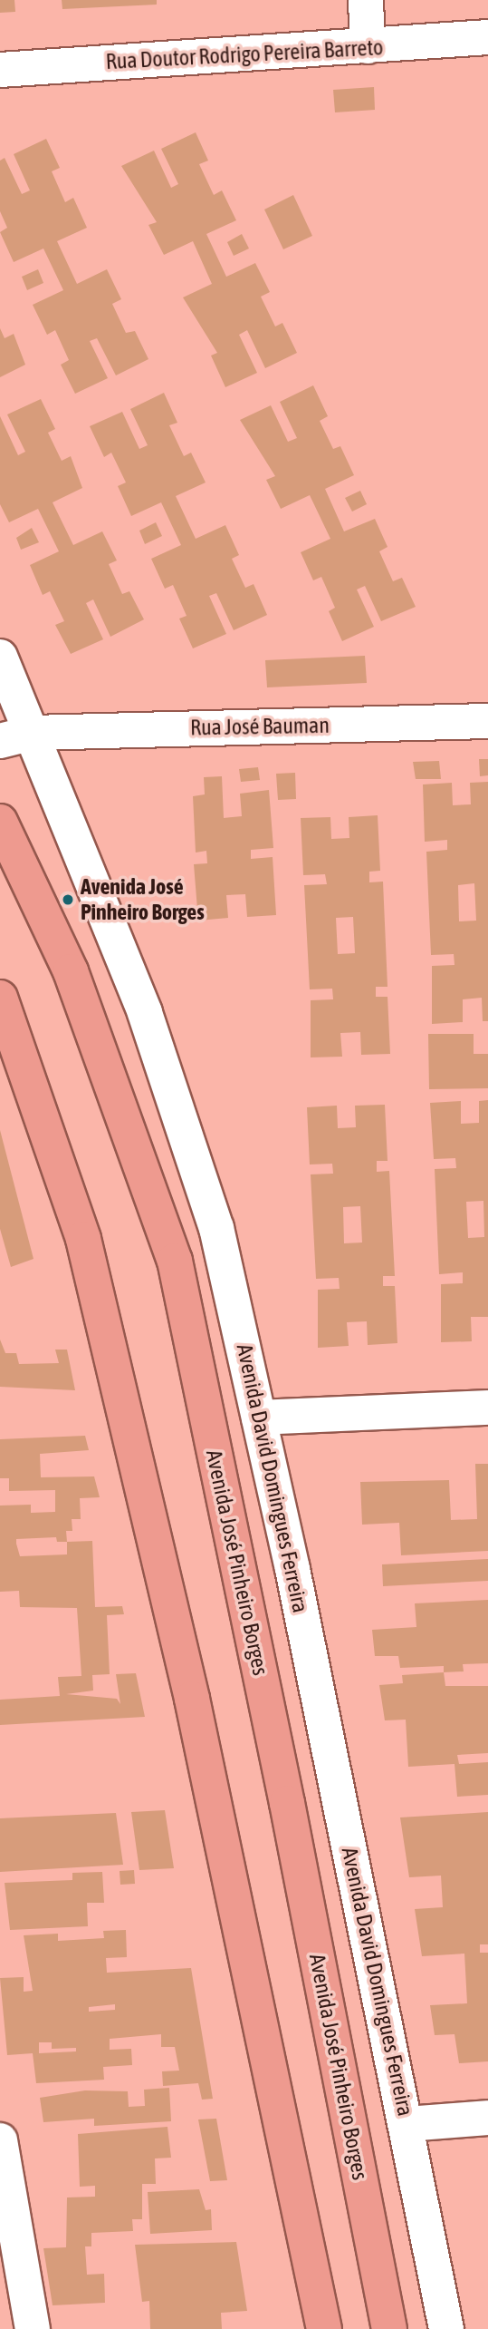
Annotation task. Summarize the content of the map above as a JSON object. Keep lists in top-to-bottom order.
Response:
{
  "streets": {
    "main road": ["Avenida José Pinheiro Borges"],
    "street": ["Rua Doutor Rodrigo Pereira Barreto", "Rua José Bauman", "Avenida David Domingues Ferreira"]
  },
  "crossings": [
    ["Rua José Bauman", "Avenida David Domingues Ferreira"]
  ],
  "places": ["Avenida José Pinheiro Borges"]
}
